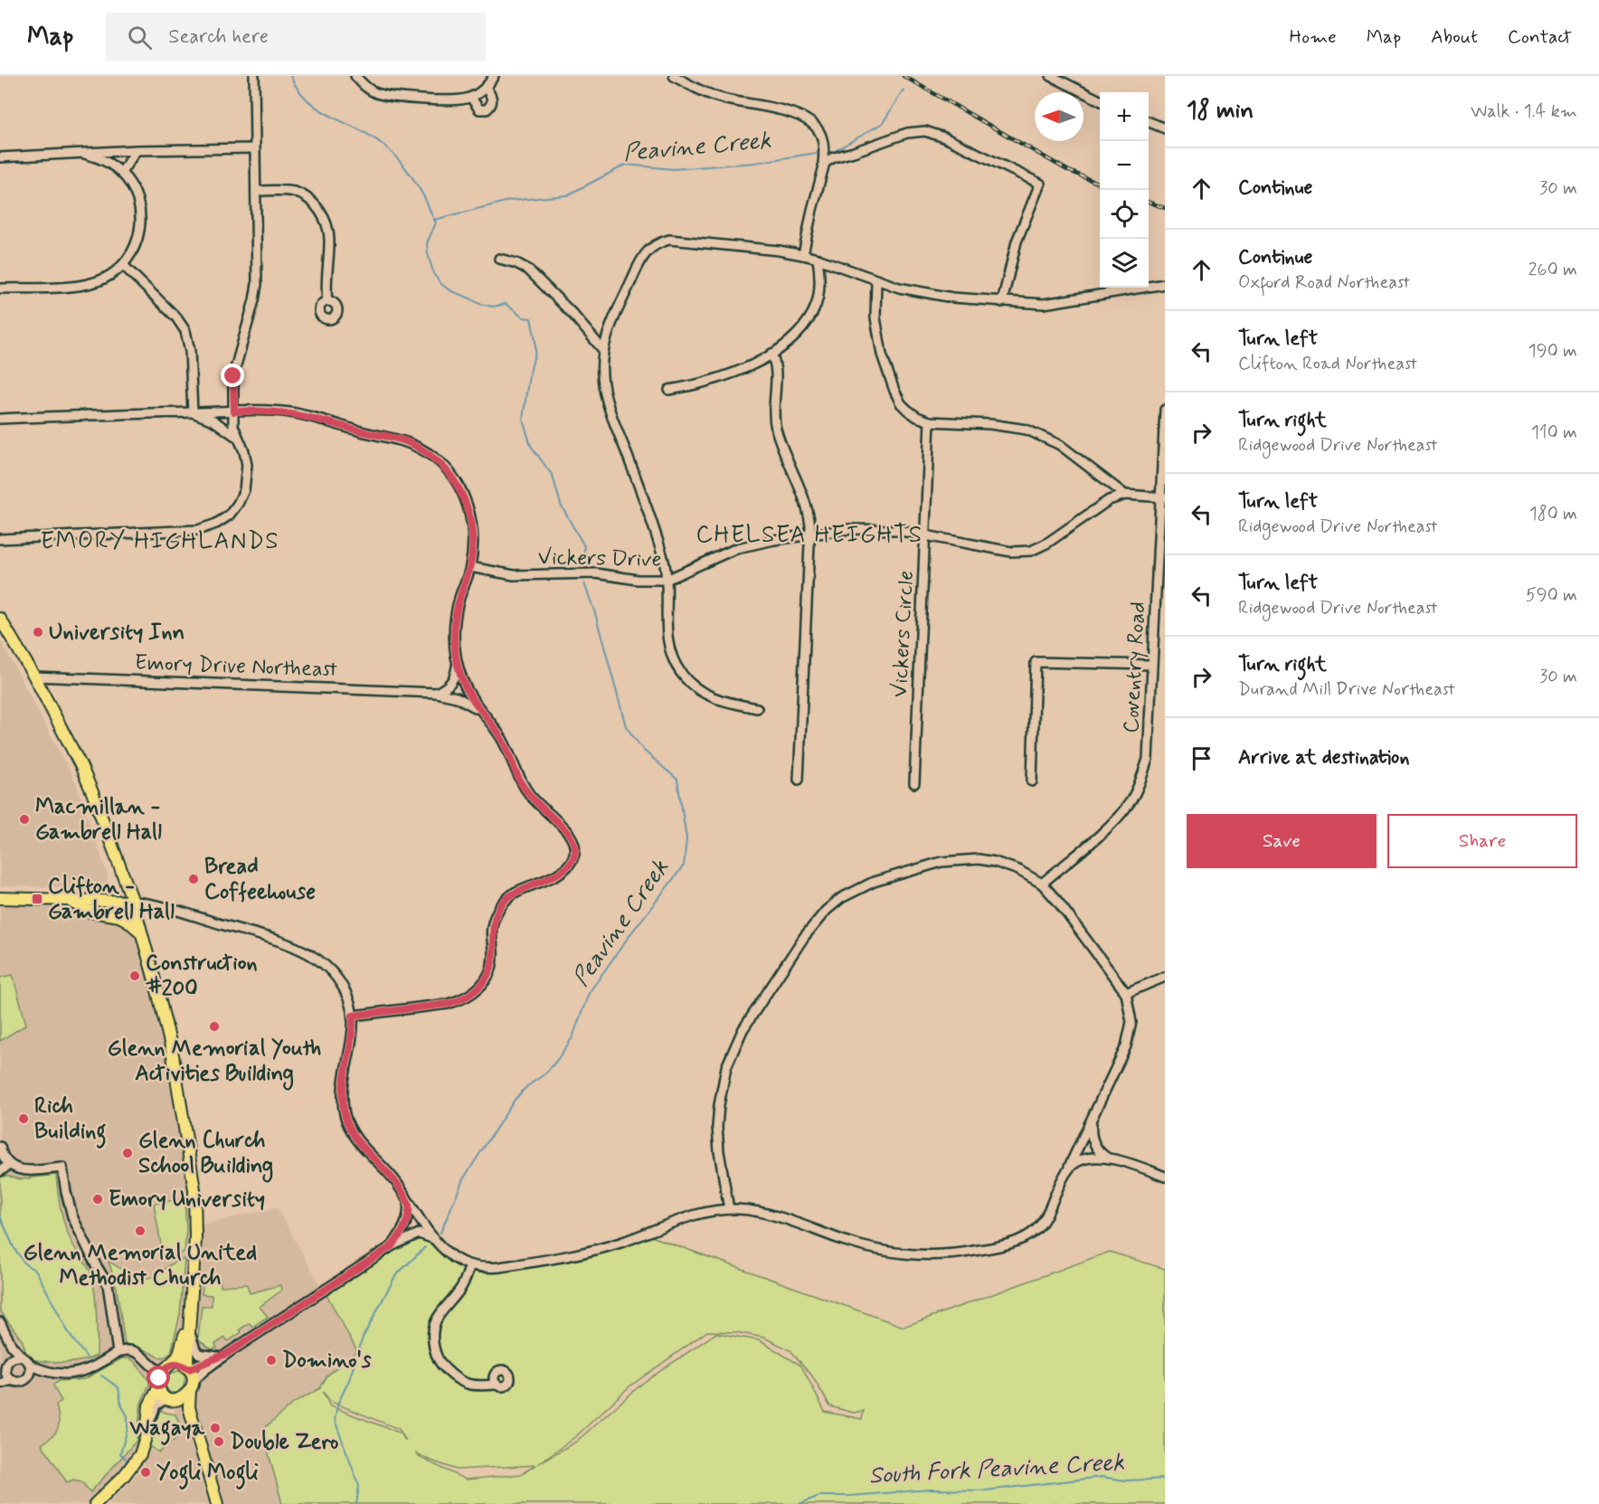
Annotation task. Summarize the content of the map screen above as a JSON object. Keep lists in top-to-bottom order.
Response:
{
  "streets": {
    "street": [
      "Vickers Drive",
      "Vickers Circle",
      "Emory Drive Northeast",
      "Coventry Road"
    ]
  },
  "crossings": [
    ["Vickers Drive", "Vickers Circle"]
  ],
  "districts": ["CHELSEA HEIGHTS", "EMORY HIGHLANDS"],
  "water": ["Peavine Creek", "South Fork Peavine Creek"],
  "places": {
    "other": [
      "University Inn",
      "Macmillan - Gambrell Hall",
      "Bread Coffeehouse",
      "Construction #200",
      "Glenn Memorial Youth Activities Building",
      "Rich Building",
      "Glenn Church School Building",
      "Emory University",
      "Glenn Memorial United Methodist Church",
      "Domino's",
      "Wagaya",
      "Double Zero",
      "Yogli Mogli"
    ],
    "transit": ["Clifton - Gambrell Hall"]
  },
  "north": "left",
  "page": {
    "header": "Map",
    "search": "Search here",
    "nav": [
      "Home",
      "Map",
      "About",
      "Contact"
    ],
    "heading": ["18 min", "Walk · 1.4 km"],
    "map_buttons": ["+", "−"],
    "list": [
      ["Continue", "30 m"],
      ["Continue", "Oxford Road Northeast", "260 m"],
      ["Turn left", "Clifton Road Northeast", "190 m"],
      ["Turn right", "Ridgewood Drive Northeast", "110 m"],
      ["Turn left", "Ridgewood Drive Northeast", "180 m"],
      ["Turn left", "Ridgewood Drive Northeast", "590 m"],
      ["Turn right", "Durand Mill Drive Northeast", "30 m"],
      "Arrive at destination"
    ],
    "buttons": ["Save", "Share"]
  }
}
